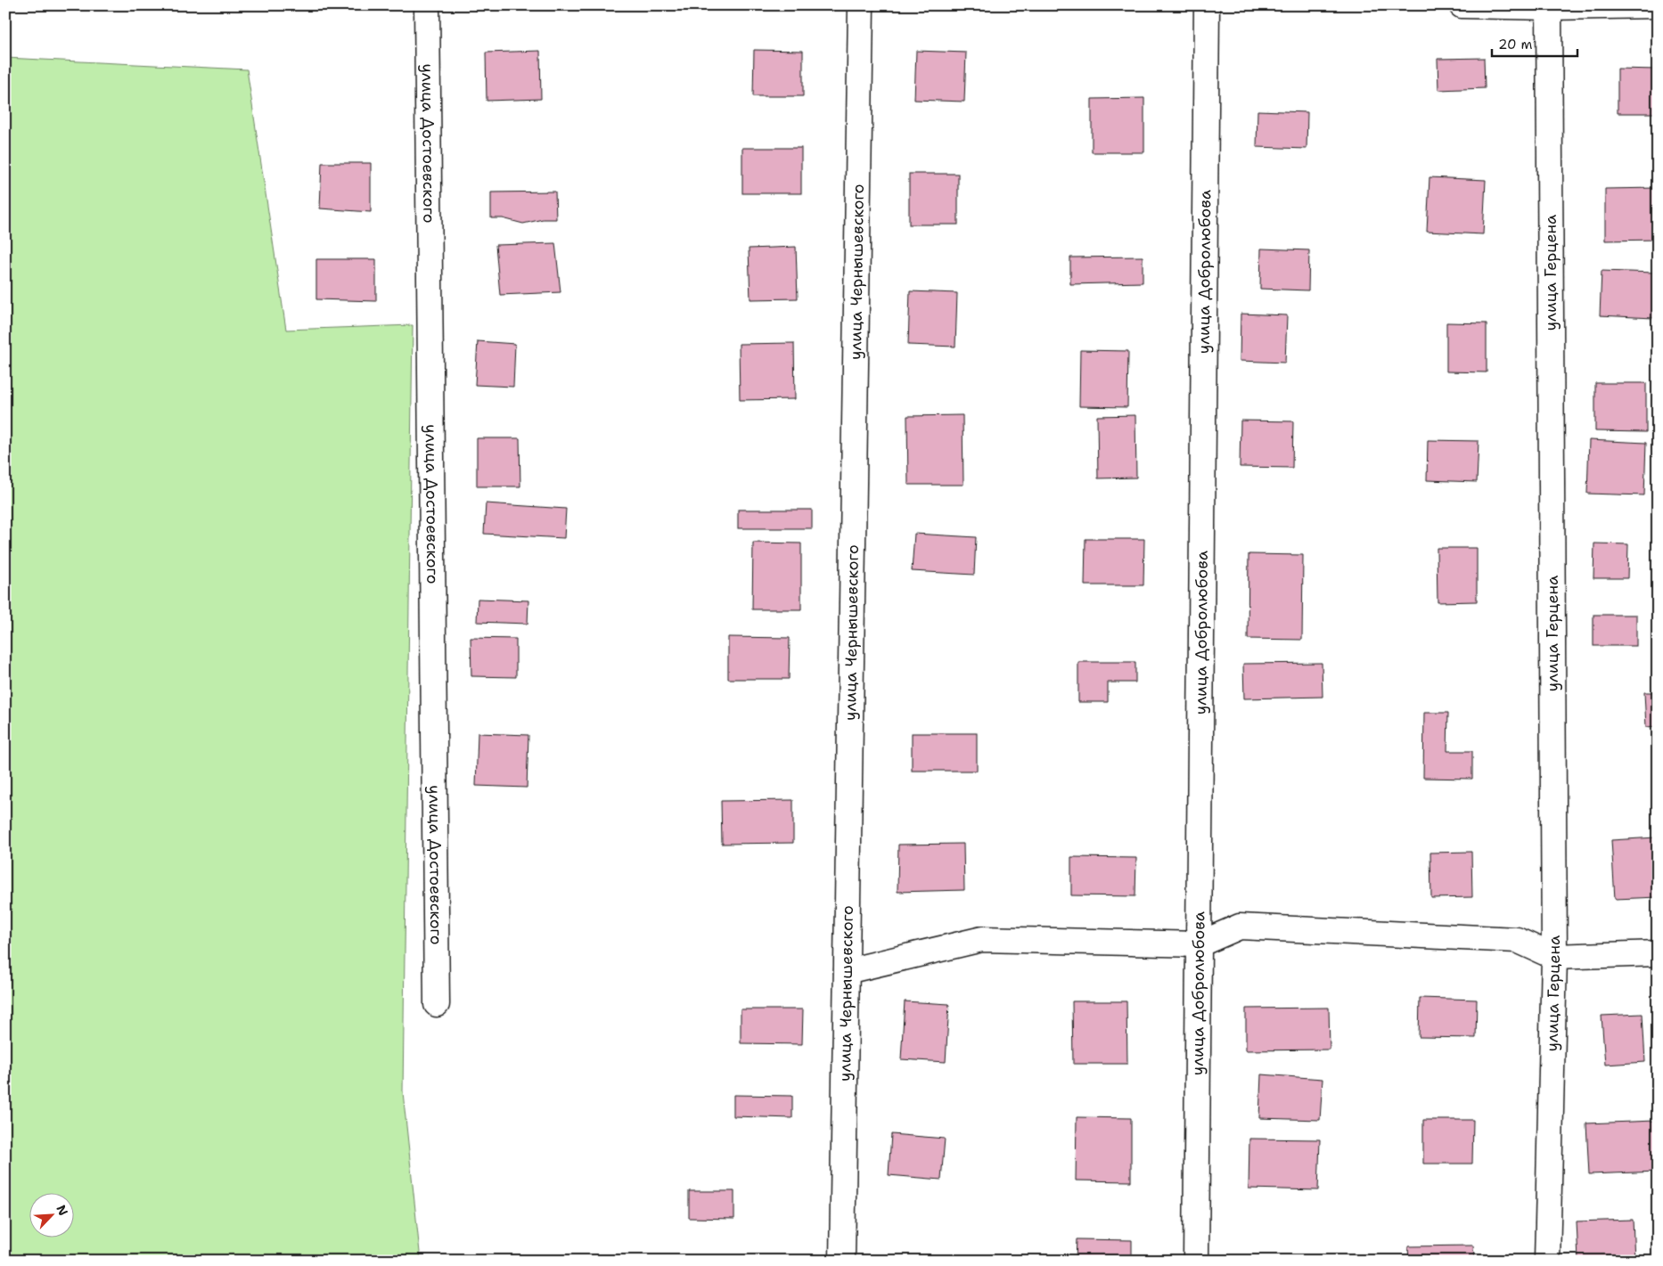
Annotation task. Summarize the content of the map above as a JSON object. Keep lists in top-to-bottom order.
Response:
{
  "streets": {
    "street": [
      "улица Достоевского",
      "улица Чернышевского",
      "улица Добролюбова",
      "улица Герцена"
    ]
  },
  "scale_bar": "20 m",
  "north": "top right"
}
